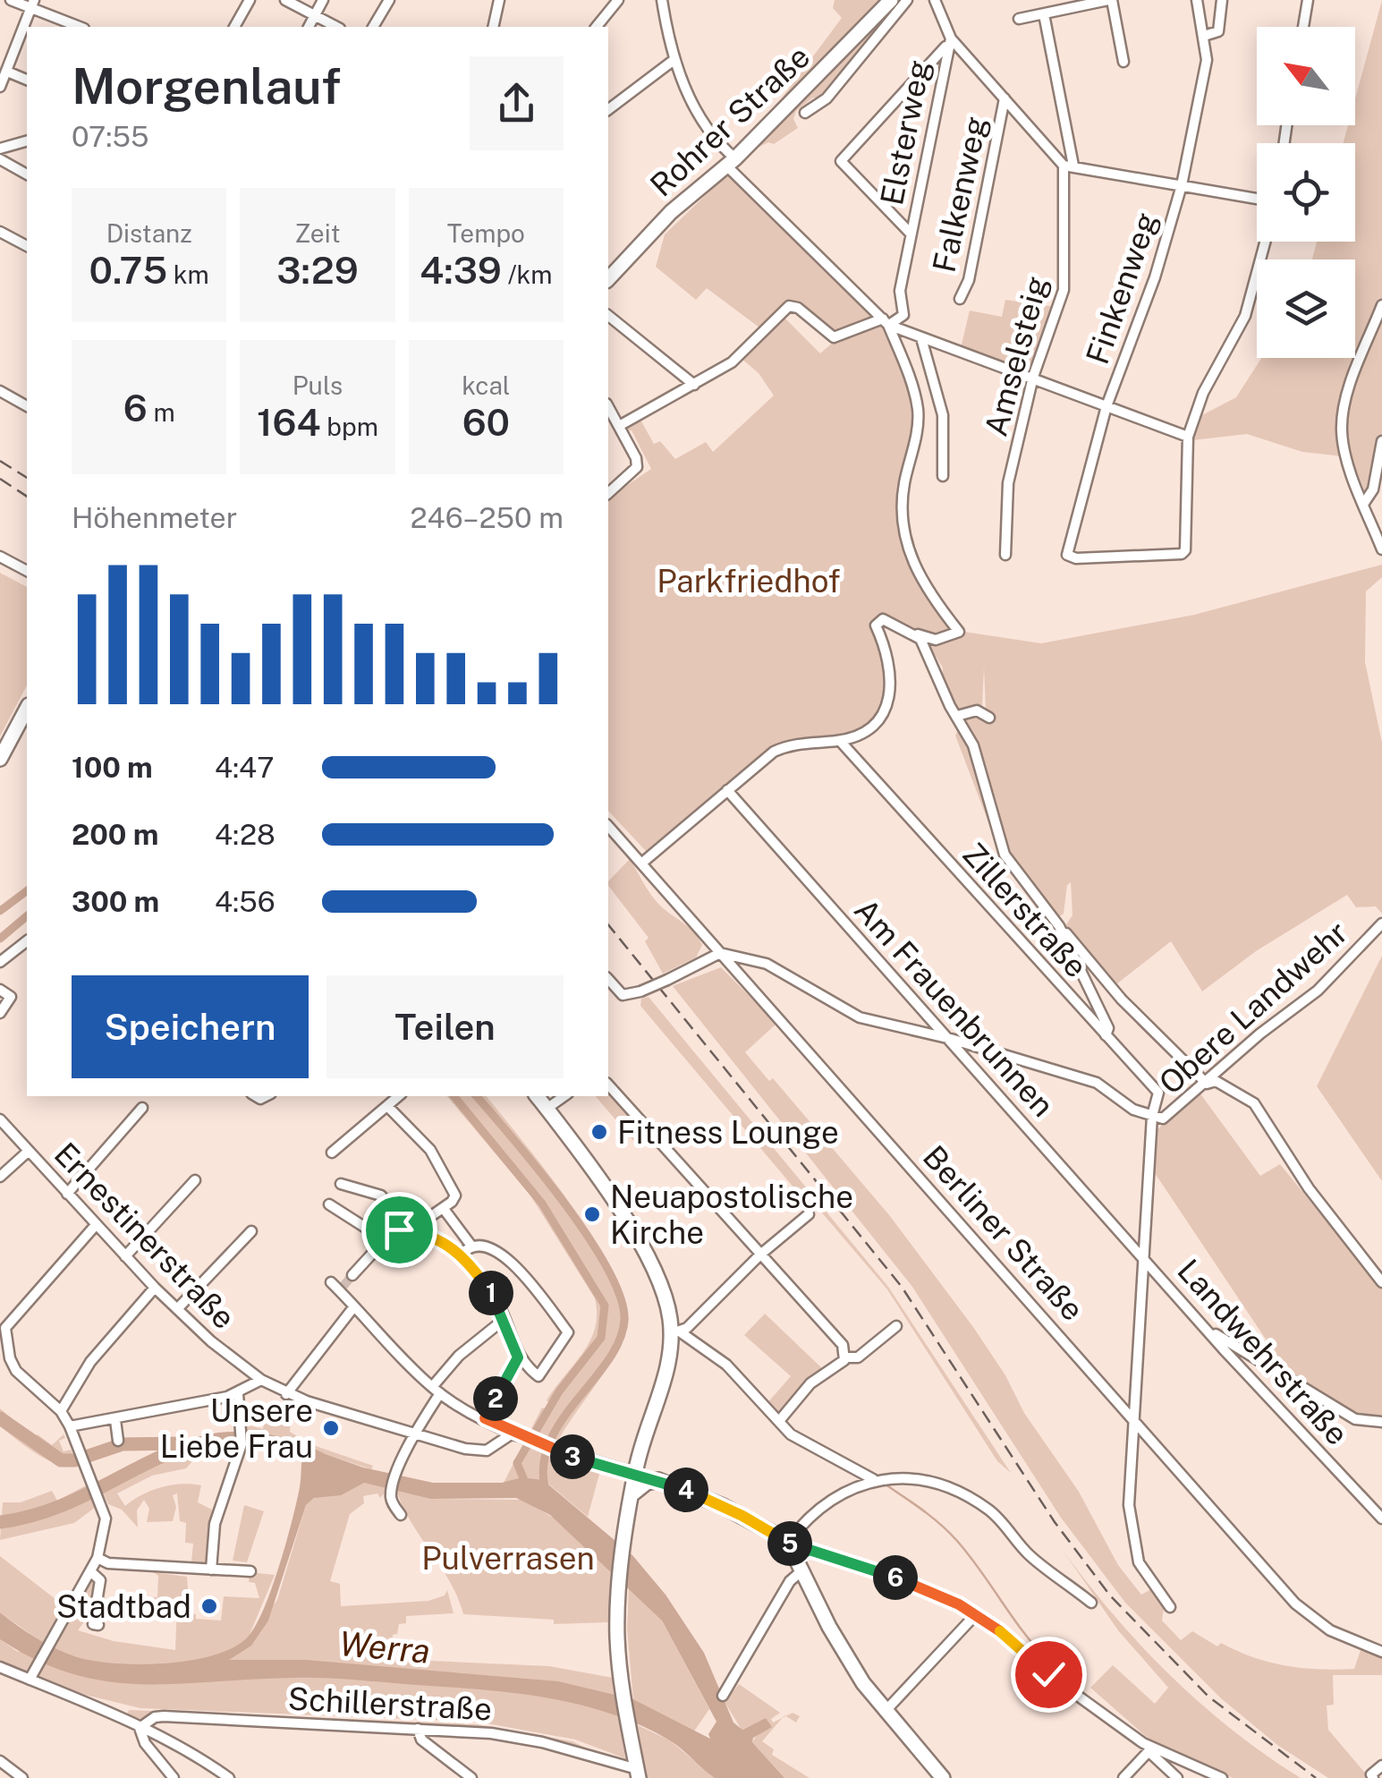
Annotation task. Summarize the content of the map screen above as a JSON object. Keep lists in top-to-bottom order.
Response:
{
  "streets": {
    "main road": ["Rohrer Straße"],
    "street": [
      "Elsterweg",
      "Falkenweg",
      "Finkenweg",
      "Amselsteig",
      "Zillerstraße",
      "Am Frauenbrunnen",
      "Obere Landwehr",
      "Berliner Straße",
      "Ernestinerstraße",
      "Landwehrstraße",
      "Schillerstraße"
    ]
  },
  "crossings": [
    ["Elsterweg", "Finkenweg"],
    ["Finkenweg", "Amselsteig"],
    ["Zillerstraße", "Obere Landwehr"],
    ["Am Frauenbrunnen", "Landwehrstraße"]
  ],
  "water": ["Werra"],
  "parks": ["Parkfriedhof", "Pulverrasen"],
  "places": [
    "Fitness Lounge",
    "Neuapostolische Kirche",
    "Unsere Liebe Frau",
    "Stadtbad"
  ],
  "north": "top left",
  "page": {
    "heading": ["Morgenlauf", "07:55"],
    "stats": [
      ["Distanz", "0.75 km"],
      ["Zeit", "3:29"],
      ["Tempo", "4:39 /km"],
      ["6 m"],
      ["Puls", "164 bpm"],
      ["kcal", "60"]
    ],
    "chart": ["Höhenmeter", "246–250 m"],
    "list": [
      {
        "name": "100 m",
        "note": "4:47"
      },
      {
        "name": "200 m",
        "note": "4:28"
      },
      {
        "name": "300 m",
        "note": "4:56"
      }
    ],
    "buttons": ["Speichern", "Teilen"],
    "pins": [
      "1",
      "2",
      "3",
      "4",
      "5",
      "6"
    ]
  }
}
